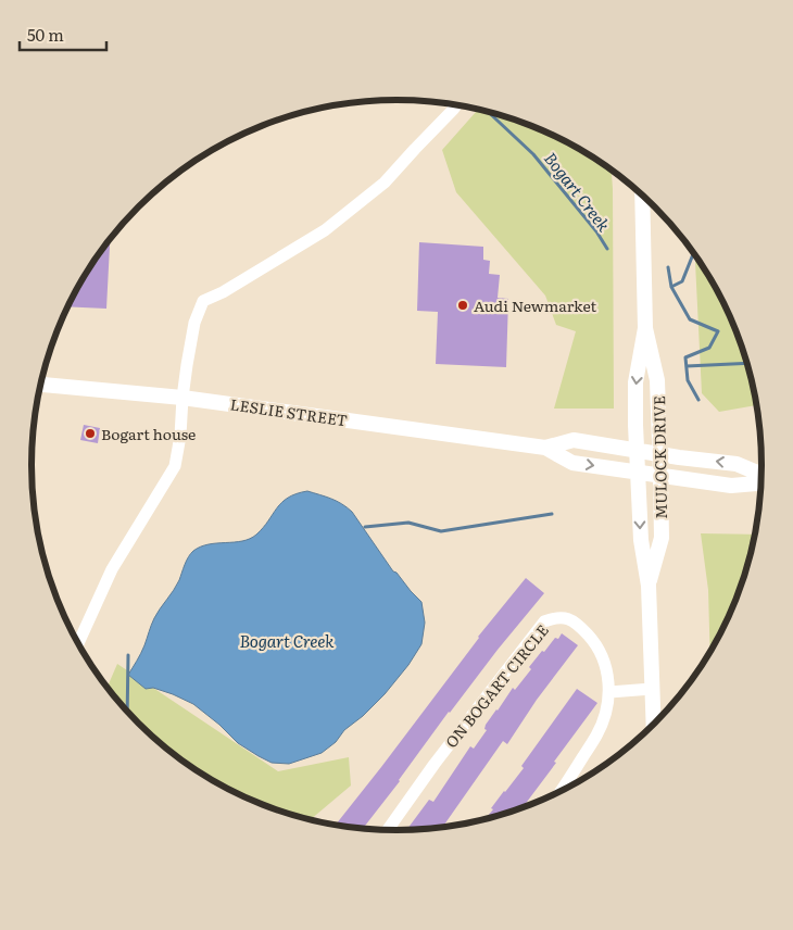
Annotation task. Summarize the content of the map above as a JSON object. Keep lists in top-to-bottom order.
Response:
{
  "streets": {
    "main road": ["LESLIE STREET", "MULOCK DRIVE"],
    "street": ["ON BOGART CIRCLE"]
  },
  "crossings": [
    ["LESLIE STREET", "MULOCK DRIVE"]
  ],
  "water": ["Bogart Creek"],
  "places": ["Audi Newmarket", "Bogart house"],
  "scale_bar": "50 m"
}
